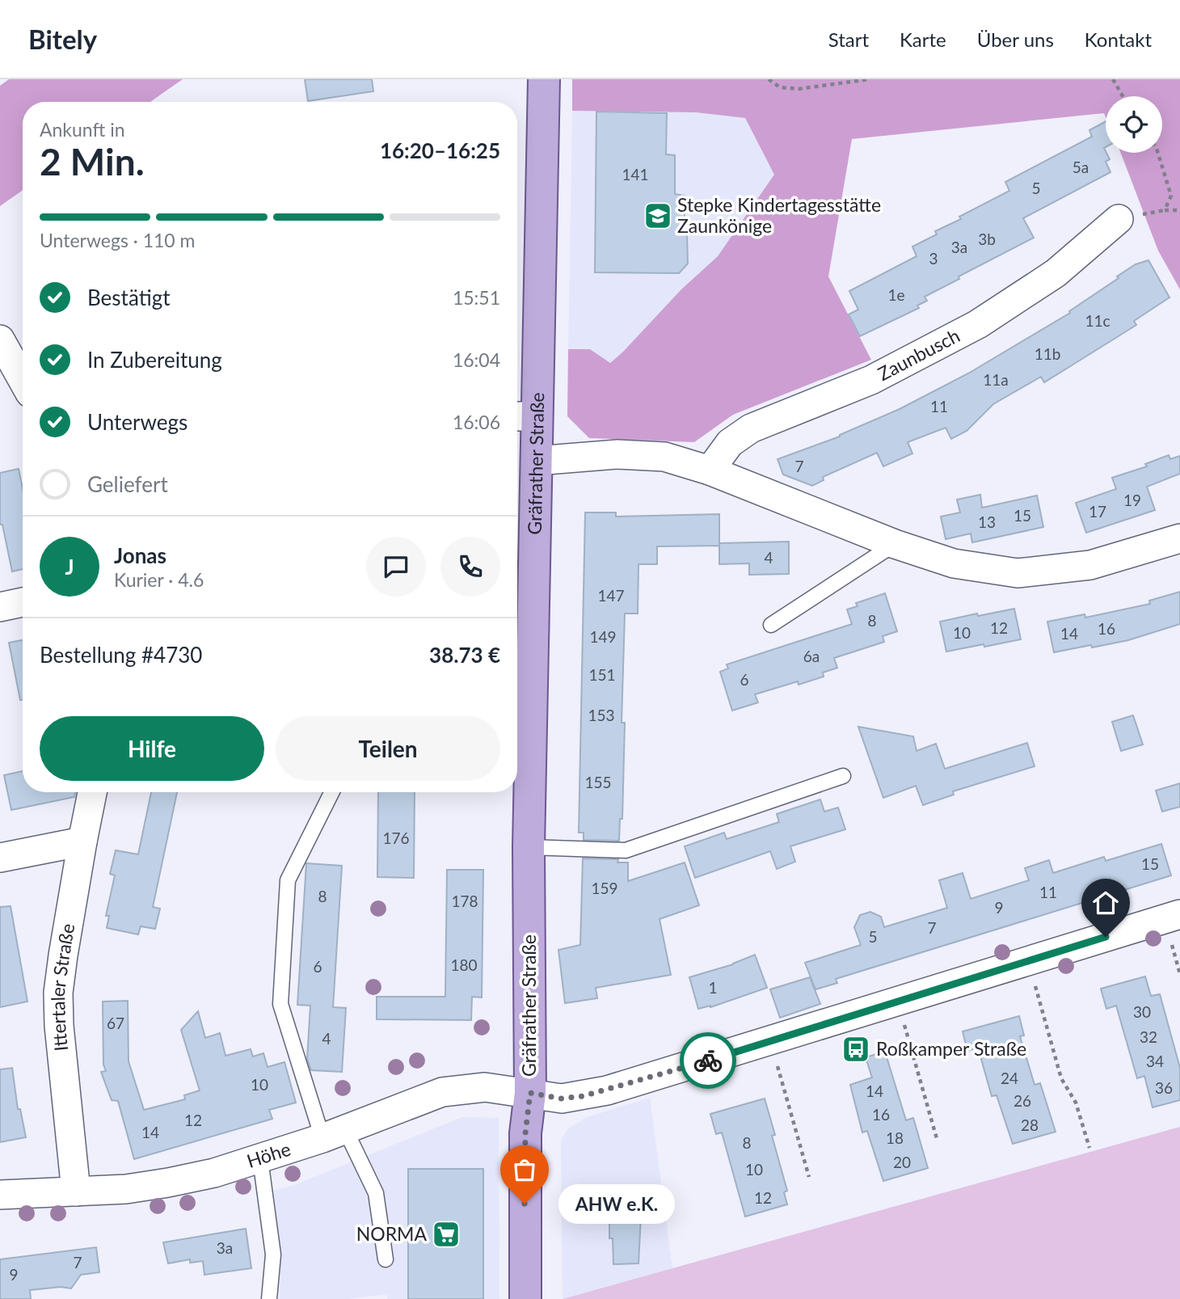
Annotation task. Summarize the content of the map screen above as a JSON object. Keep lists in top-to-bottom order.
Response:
{
  "streets": {
    "main road": ["Gräfrather Straße"],
    "street": ["Zaunbusch", "Ittertaler Straße", "Höhe"]
  },
  "crossings": [
    ["Gräfrather Straße", "Höhe"],
    ["Ittertaler Straße", "Höhe"]
  ],
  "places": {
    "school or university": ["Stepke Kindertagesstätte Zaunkönige"],
    "bus stop": ["Roßkamper Straße"],
    "other": ["AHW e.K."],
    "supermarket": ["NORMA"]
  },
  "house_numbers": [
    "5a",
    "141",
    "5",
    "3b",
    "3a",
    "3",
    "1e",
    "11c",
    "11b",
    "11a",
    "11",
    "7",
    "19",
    "17",
    "15",
    "13",
    "4",
    "147",
    "8",
    "12",
    "16",
    "10",
    "14",
    "149",
    "6a",
    "151",
    "6",
    "153",
    "155",
    "176",
    "15",
    "159",
    "11",
    "8",
    "178",
    "9",
    "7",
    "5",
    "180",
    "6",
    "1",
    "30",
    "67",
    "32",
    "4",
    "34",
    "24",
    "10",
    "36",
    "14",
    "26",
    "16",
    "12",
    "28",
    "14",
    "18",
    "8",
    "20",
    "10",
    "12",
    "3a",
    "7",
    "9"
  ],
  "page": {
    "header": "Bitely",
    "nav": [
      "Start",
      "Karte",
      "Über uns",
      "Kontakt"
    ],
    "heading": ["2 Min.", "Ankunft in", "16:20–16:25"],
    "panel": [
      "Jonas",
      "Kurier · 4.6",
      "Bestellung #4730",
      "38.73 €"
    ],
    "bar": "Unterwegs · 110 m",
    "list": [
      ["Bestätigt", "15:51"],
      ["In Zubereitung", "16:04"],
      ["Unterwegs", "16:06"],
      "Geliefert"
    ],
    "round": "J",
    "buttons": ["Hilfe", "Teilen"],
    "bubble": "AHW e.K."
  }
}
